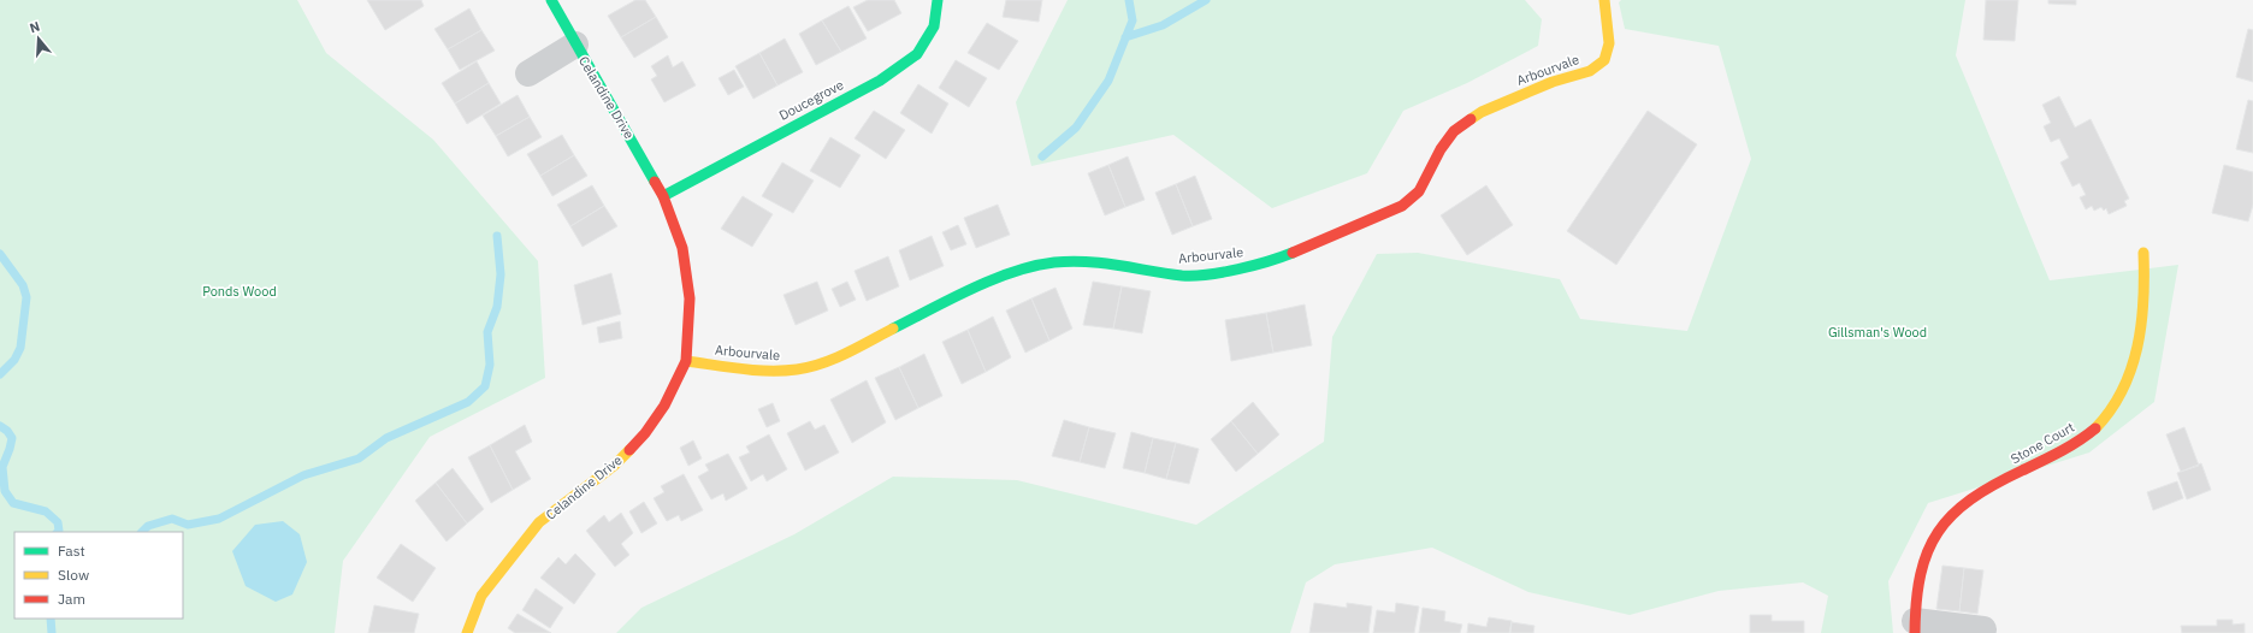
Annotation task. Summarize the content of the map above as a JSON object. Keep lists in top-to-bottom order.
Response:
{
  "streets": {
    "street": [
      "Arbourvale",
      "Celandine Drive",
      "Doucegrove",
      "Stone Court"
    ]
  },
  "crossings": [
    ["Arbourvale", "Celandine Drive"],
    ["Celandine Drive", "Doucegrove"]
  ],
  "parks": ["Ponds Wood", "Gillsman's Wood"],
  "legend": ["Fast", "Slow", "Jam"],
  "north": "top"
}
